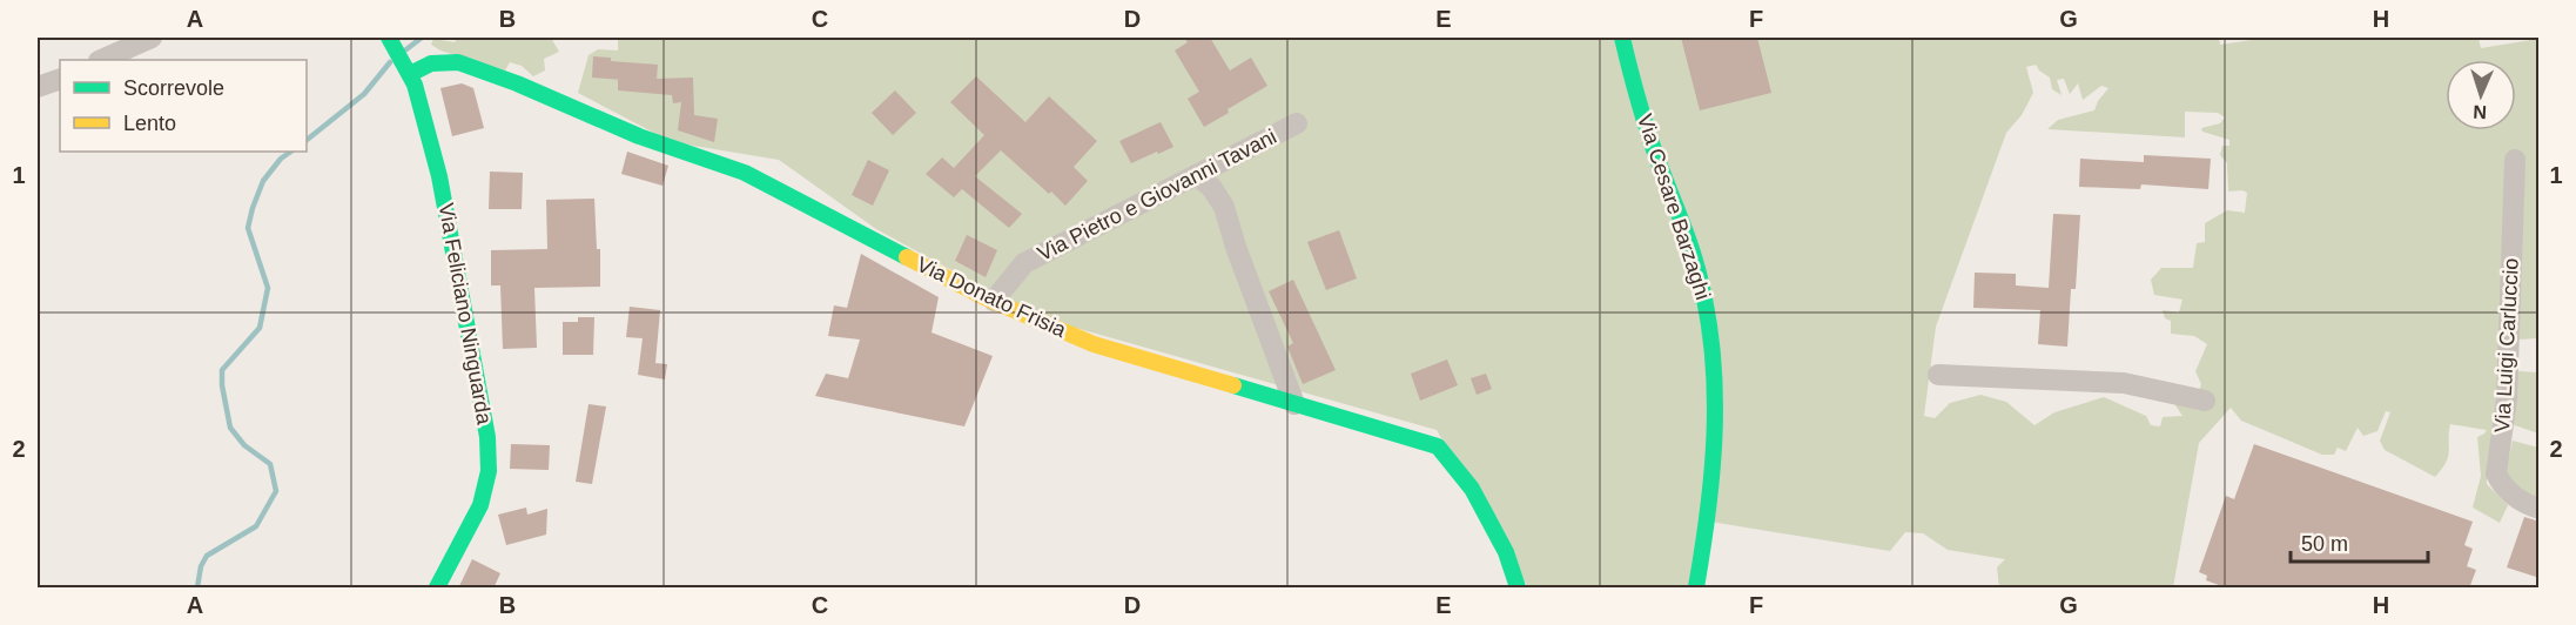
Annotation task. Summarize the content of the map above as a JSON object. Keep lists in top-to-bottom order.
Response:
{
  "streets": {
    "street": [
      "Via Pietro e Giovanni Tavani",
      "Via Cesare Barzaghi",
      "Via Donato Frisia",
      "Via Feliciano Ninguarda",
      "Via Luigi Carluccio"
    ]
  },
  "crossings": [
    ["Via Pietro e Giovanni Tavani", "Via Donato Frisia"],
    ["Via Donato Frisia", "Via Feliciano Ninguarda"]
  ],
  "legend": ["Scorrevole", "Lento"],
  "scale_bar": "50 m",
  "north": "bottom",
  "grid": {
    "columns": [
      "A",
      "B",
      "C",
      "D",
      "E",
      "F",
      "G",
      "H"
    ],
    "rows": ["1", "2"]
  }
}
